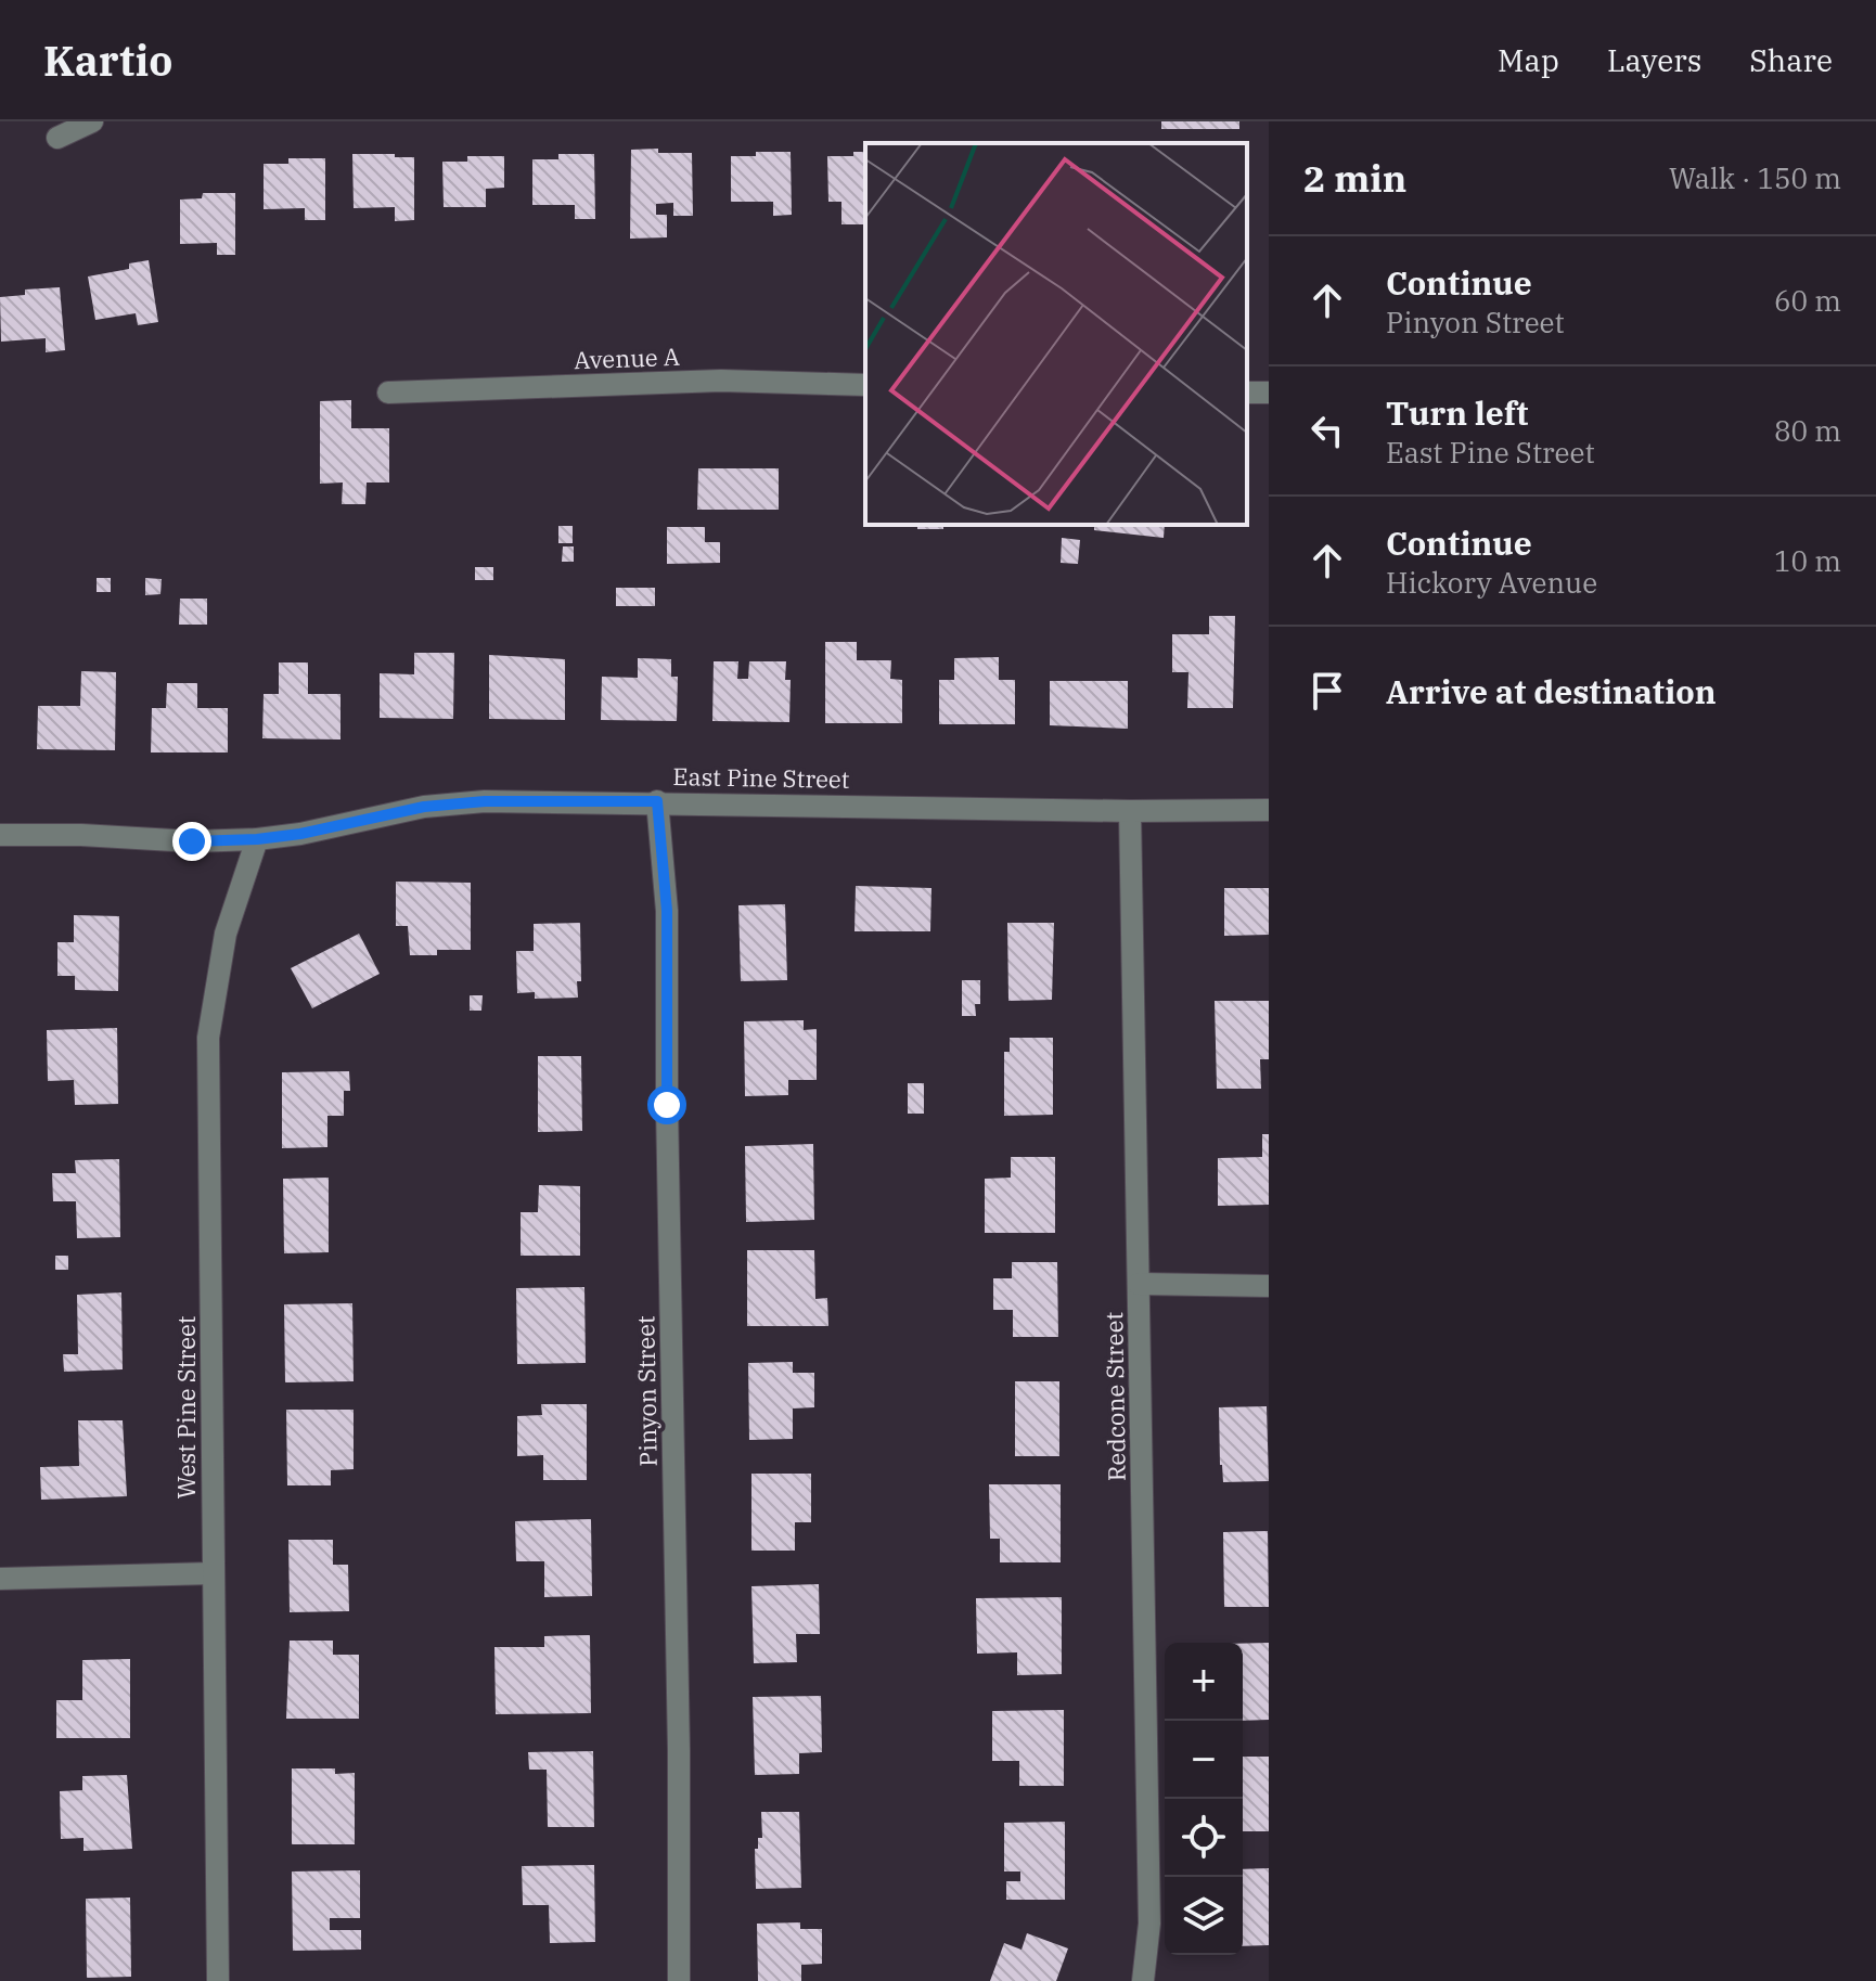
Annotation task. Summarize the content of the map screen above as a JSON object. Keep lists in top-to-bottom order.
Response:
{
  "streets": {
    "street": [
      "Avenue A",
      "East Pine Street",
      "Pinyon Street",
      "Redcone Street",
      "West Pine Street"
    ]
  },
  "crossings": [
    ["East Pine Street", "Pinyon Street"],
    ["East Pine Street", "Redcone Street"],
    ["East Pine Street", "West Pine Street"]
  ],
  "page": {
    "header": "Kartio",
    "nav": ["Map", "Layers", "Share"],
    "heading": ["2 min", "Walk · 150 m"],
    "list": [
      ["Continue", "Pinyon Street", "60 m"],
      ["Turn left", "East Pine Street", "80 m"],
      ["Continue", "Hickory Avenue", "10 m"],
      "Arrive at destination"
    ],
    "map_buttons": ["+", "−"]
  }
}
